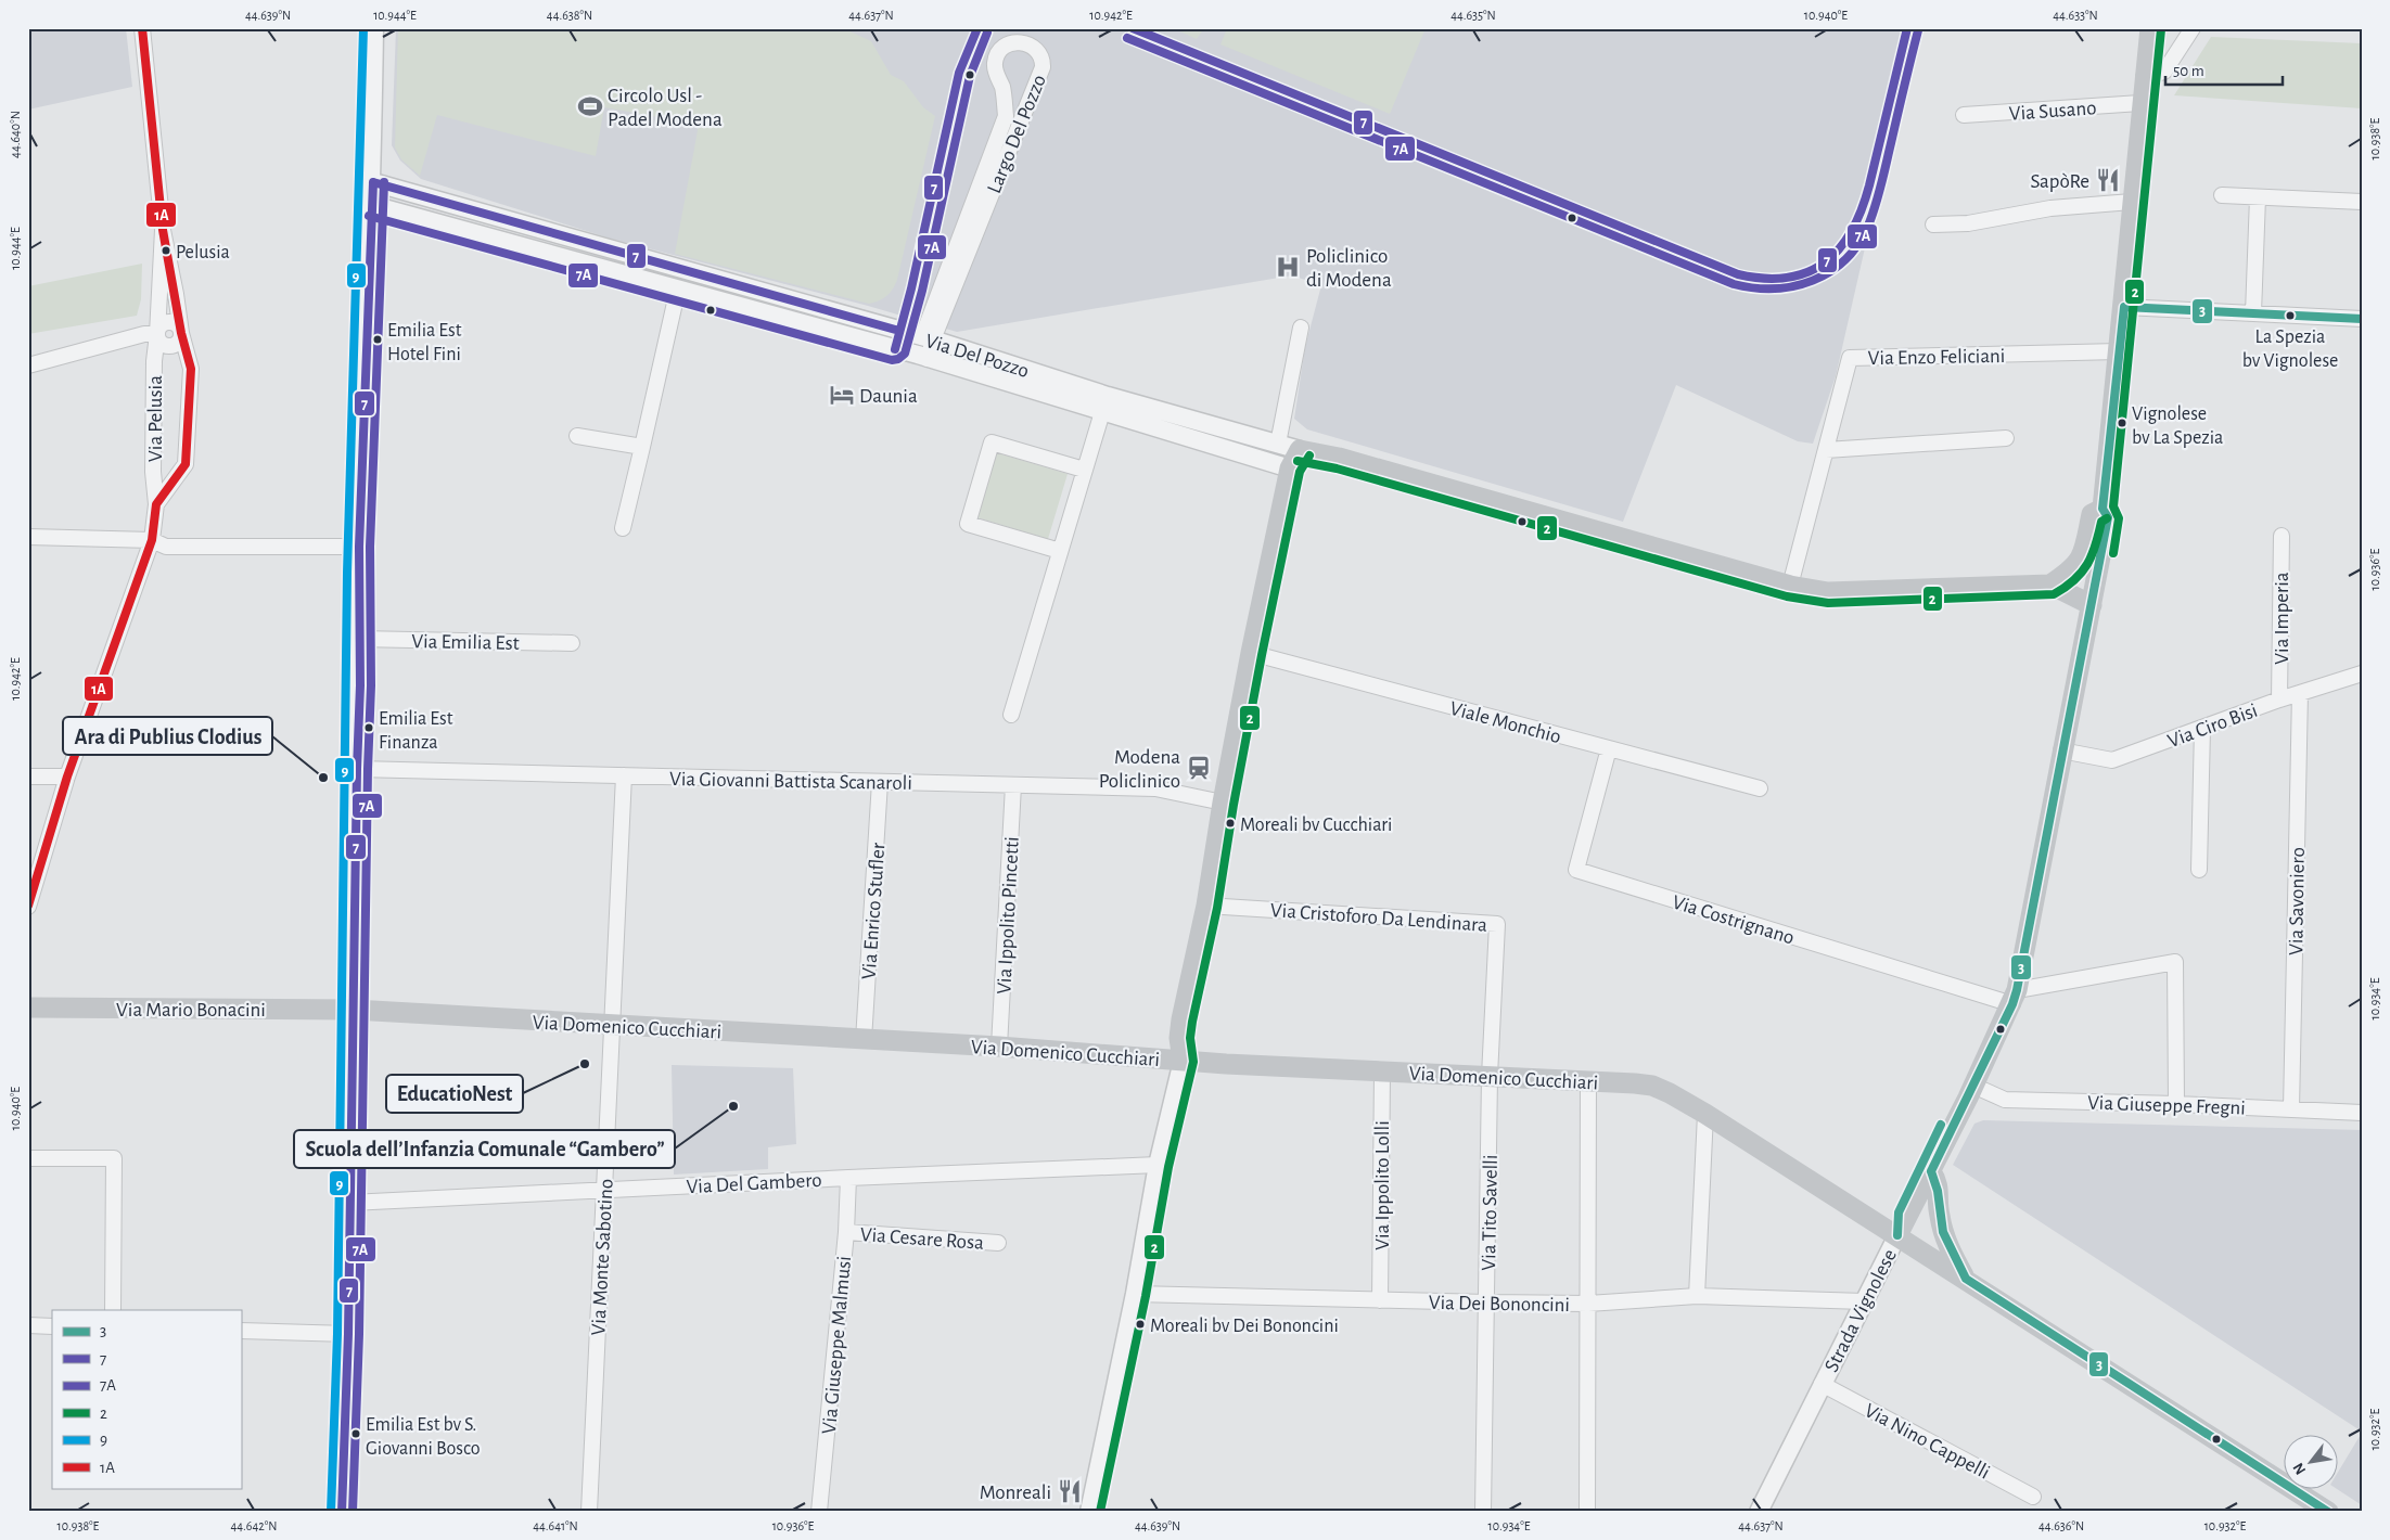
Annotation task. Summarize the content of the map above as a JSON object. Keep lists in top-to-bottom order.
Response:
{
  "streets": {
    "main road": ["Via Mario Bonacini", "Via Domenico Cucchiari", "Strada Vignolese"],
    "street": [
      "Via Susano",
      "Largo Del Pozzo",
      "Via Del Pozzo",
      "Via Enzo Feliciani",
      "Via Pelusia",
      "Via Imperia",
      "Via Emilia Est",
      "Viale Monchio",
      "Via Ciro Bisi",
      "Via Giovanni Battista Scanaroli",
      "Via Savoniero",
      "Via Enrico Stufler",
      "Via Ippolito Pincetti",
      "Via Cristoforo Da Lendinara",
      "Via Costrignano",
      "Via Giuseppe Fregni",
      "Via Del Gambero",
      "Via Ippolito Lolli",
      "Via Tito Savelli",
      "Via Cesare Rosa",
      "Via Monte Sabotino",
      "Via Dei Bononcini",
      "Via Giuseppe Malmusi",
      "Via Nino Cappelli"
    ]
  },
  "crossings": [
    ["Via Susano", "Strada Vignolese"],
    ["Largo Del Pozzo", "Via Del Pozzo"],
    ["Via Enzo Feliciani", "Strada Vignolese"],
    ["Via Imperia", "Via Ciro Bisi"],
    ["Viale Monchio", "Via Costrignano"],
    ["Via Ciro Bisi", "Via Savoniero"],
    ["Via Ciro Bisi", "Strada Vignolese"],
    ["Via Giovanni Battista Scanaroli", "Via Enrico Stufler"],
    ["Via Giovanni Battista Scanaroli", "Via Ippolito Pincetti"],
    ["Via Giovanni Battista Scanaroli", "Via Monte Sabotino"],
    ["Via Savoniero", "Via Giuseppe Fregni"],
    ["Via Enrico Stufler", "Via Domenico Cucchiari"],
    ["Via Ippolito Pincetti", "Via Domenico Cucchiari"],
    ["Via Cristoforo Da Lendinara", "Via Domenico Cucchiari"],
    ["Via Cristoforo Da Lendinara", "Via Tito Savelli"],
    ["Via Costrignano", "Strada Vignolese"],
    ["Via Mario Bonacini", "Via Domenico Cucchiari"],
    ["Via Domenico Cucchiari", "Via Ippolito Lolli"],
    ["Via Domenico Cucchiari", "Via Tito Savelli"],
    ["Via Domenico Cucchiari", "Via Monte Sabotino"],
    ["Via Domenico Cucchiari", "Strada Vignolese"],
    ["Via Giuseppe Fregni", "Strada Vignolese"],
    ["Via Del Gambero", "Via Monte Sabotino"],
    ["Via Del Gambero", "Via Giuseppe Malmusi"],
    ["Via Ippolito Lolli", "Via Dei Bononcini"],
    ["Via Tito Savelli", "Via Dei Bononcini"],
    ["Via Cesare Rosa", "Via Giuseppe Malmusi"],
    ["Via Dei Bononcini", "Strada Vignolese"],
    ["Strada Vignolese", "Via Nino Cappelli"]
  ],
  "places": {
    "sports": ["Circolo Usl - Padel Modena"],
    "restaurant": ["SapòRe", "Monreali"],
    "other": [
      "Pelusia",
      "La Spezia bv Vignolese",
      "Emilia Est Hotel Fini",
      "Vignolese bv La Spezia",
      "Emilia Est Finanza",
      "Ara di Publius Clodius",
      "Moreali bv Cucchiari",
      "EducatioNest",
      "Scuola dell’Infanzia Comunale “Gambero”",
      "Moreali bv Dei Bononcini",
      "Emilia Est bv S. Giovanni Bosco"
    ],
    "hospital": ["Policlinico di Modena"],
    "hotel": ["Daunia"],
    "station": ["Modena Policlinico"]
  },
  "lines": [
    "transit line 7",
    "transit line 9",
    "transit line 1A",
    "transit line 2",
    "transit line 7A",
    "transit line 3"
  ],
  "legend": [
    "3",
    "7",
    "7A",
    "2",
    "9",
    "1A"
  ],
  "scale_bar": "50 m",
  "north": "bottom left",
  "coordinates": [
    "44.639°N",
    "10.944°E",
    "44.638°N",
    "44.637°N",
    "10.942°E",
    "44.635°N",
    "10.940°E",
    "44.633°N",
    "44.640°N",
    "10.938°E",
    "10.936°E",
    "10.934°E",
    "10.932°E",
    "44.642°N",
    "44.641°N",
    "44.636°N"
  ]
}
